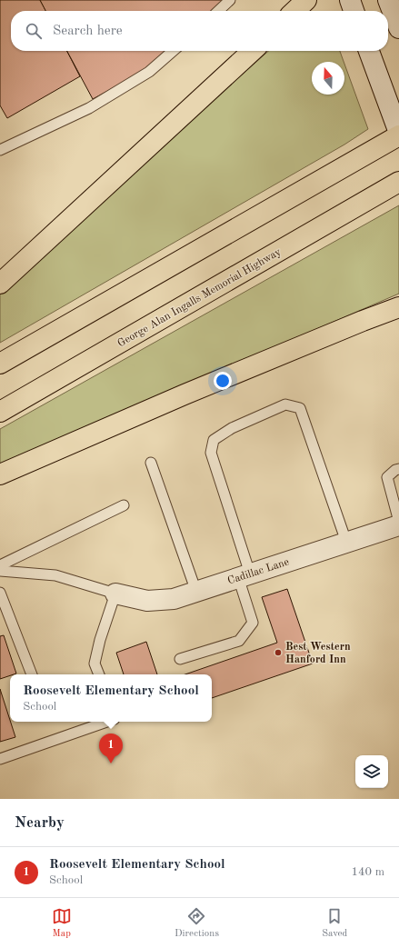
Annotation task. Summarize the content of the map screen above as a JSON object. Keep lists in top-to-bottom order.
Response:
{
  "streets": {
    "highway": ["George Alan Ingalls Memorial Highway"],
    "street": ["Cadillac Lane"]
  },
  "places": ["Best Western Hanford Inn"],
  "north": "top",
  "page": {
    "search": "Search here",
    "popup": ["Roosevelt Elementary School", "School"],
    "pins": "1",
    "heading": "Nearby",
    "list": [
      {
        "mark": "1",
        "name": "Roosevelt Elementary School",
        "note": "School",
        "value": "140 m"
      }
    ],
    "nav": ["Map", "Directions", "Saved"]
  }
}
